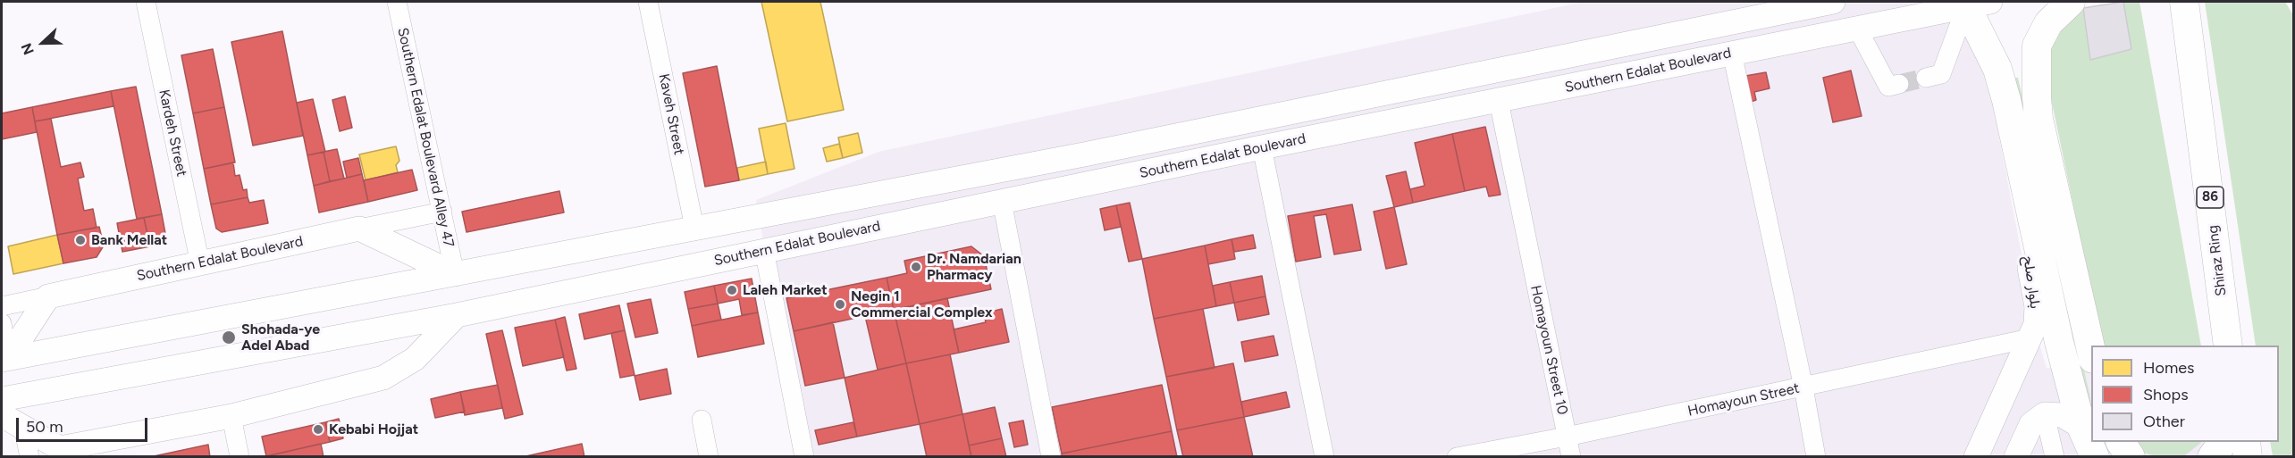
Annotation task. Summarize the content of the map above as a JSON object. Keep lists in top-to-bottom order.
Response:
{
  "streets": {
    "highway": ["86", "Shiraz Ring"],
    "main road": ["Southern Edalat Boulevard", "بلوار صلح"],
    "street": [
      "Kaveh Street",
      "Kardeh Street",
      "Southern Edalat Boulevard Alley 47",
      "Homayoun Street 10",
      "Homayoun Street"
    ]
  },
  "crossings": [
    ["Southern Edalat Boulevard", "Kaveh Street"],
    ["Southern Edalat Boulevard", "Kardeh Street"],
    ["Southern Edalat Boulevard", "Southern Edalat Boulevard Alley 47"],
    ["Southern Edalat Boulevard", "Homayoun Street 10"],
    ["بلوار صلح", "Homayoun Street"],
    ["Homayoun Street 10", "Homayoun Street"]
  ],
  "places": [
    "Bank Mellat",
    "Dr. Namdarian Pharmacy",
    "Laleh Market",
    "Negin 1 Commercial Complex",
    "Shohada-ye Adel Abad",
    "Kebabi Hojjat"
  ],
  "legend": ["Homes", "Shops", "Other"],
  "scale_bar": "50 m",
  "north": "left"
}
